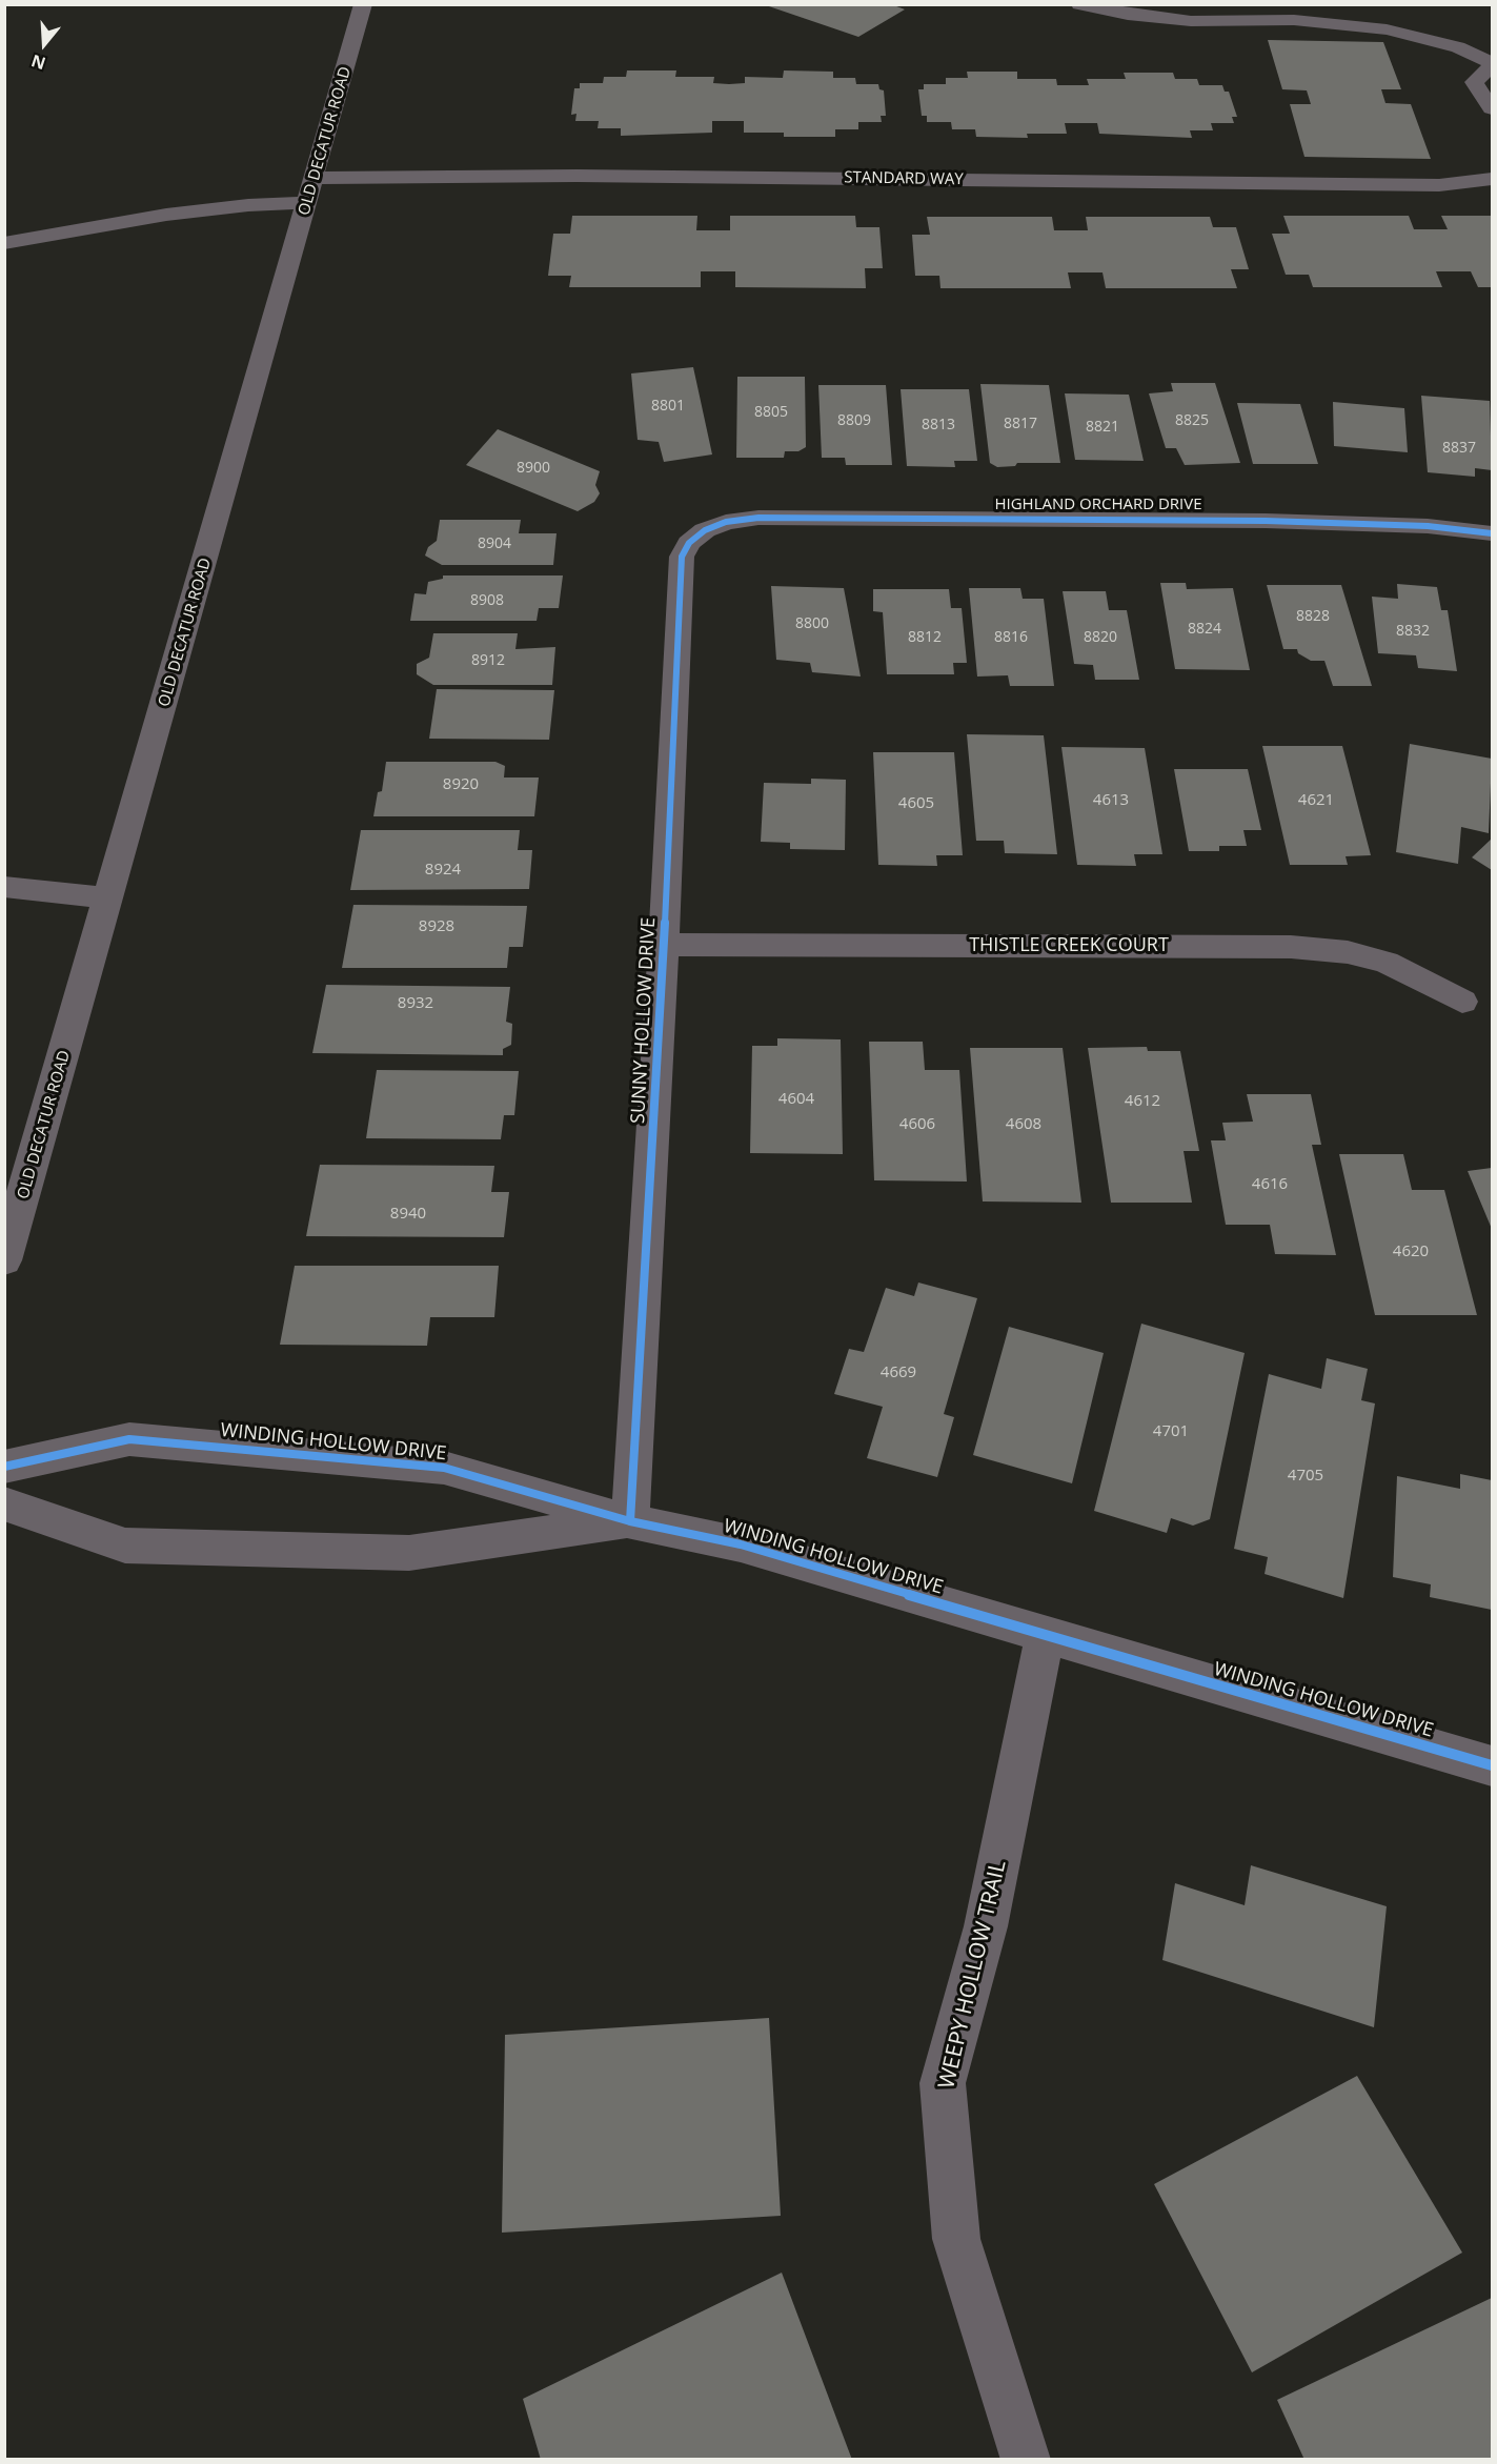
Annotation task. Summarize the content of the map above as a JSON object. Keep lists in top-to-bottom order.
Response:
{
  "streets": {
    "street": [
      "OLD DECATUR ROAD",
      "STANDARD WAY",
      "HIGHLAND ORCHARD DRIVE",
      "THISTLE CREEK COURT",
      "SUNNY HOLLOW DRIVE",
      "WINDING HOLLOW DRIVE",
      "WEEPY HOLLOW TRAIL"
    ]
  },
  "crossings": [
    ["OLD DECATUR ROAD", "STANDARD WAY"],
    ["HIGHLAND ORCHARD DRIVE", "SUNNY HOLLOW DRIVE"],
    ["THISTLE CREEK COURT", "SUNNY HOLLOW DRIVE"],
    ["SUNNY HOLLOW DRIVE", "WINDING HOLLOW DRIVE"],
    ["WINDING HOLLOW DRIVE", "WEEPY HOLLOW TRAIL"]
  ],
  "house_numbers": [
    "8801",
    "8805",
    "8809",
    "8825",
    "8817",
    "8813",
    "8821",
    "8837",
    "8900",
    "8904",
    "8908",
    "8828",
    "8800",
    "8824",
    "8832",
    "8812",
    "8816",
    "8820",
    "8912",
    "8920",
    "4613",
    "4621",
    "4605",
    "8924",
    "8928",
    "8932",
    "4604",
    "4612",
    "4606",
    "4608",
    "4616",
    "8940",
    "4620",
    "4669",
    "4701",
    "4705"
  ],
  "north": "bottom"
}
